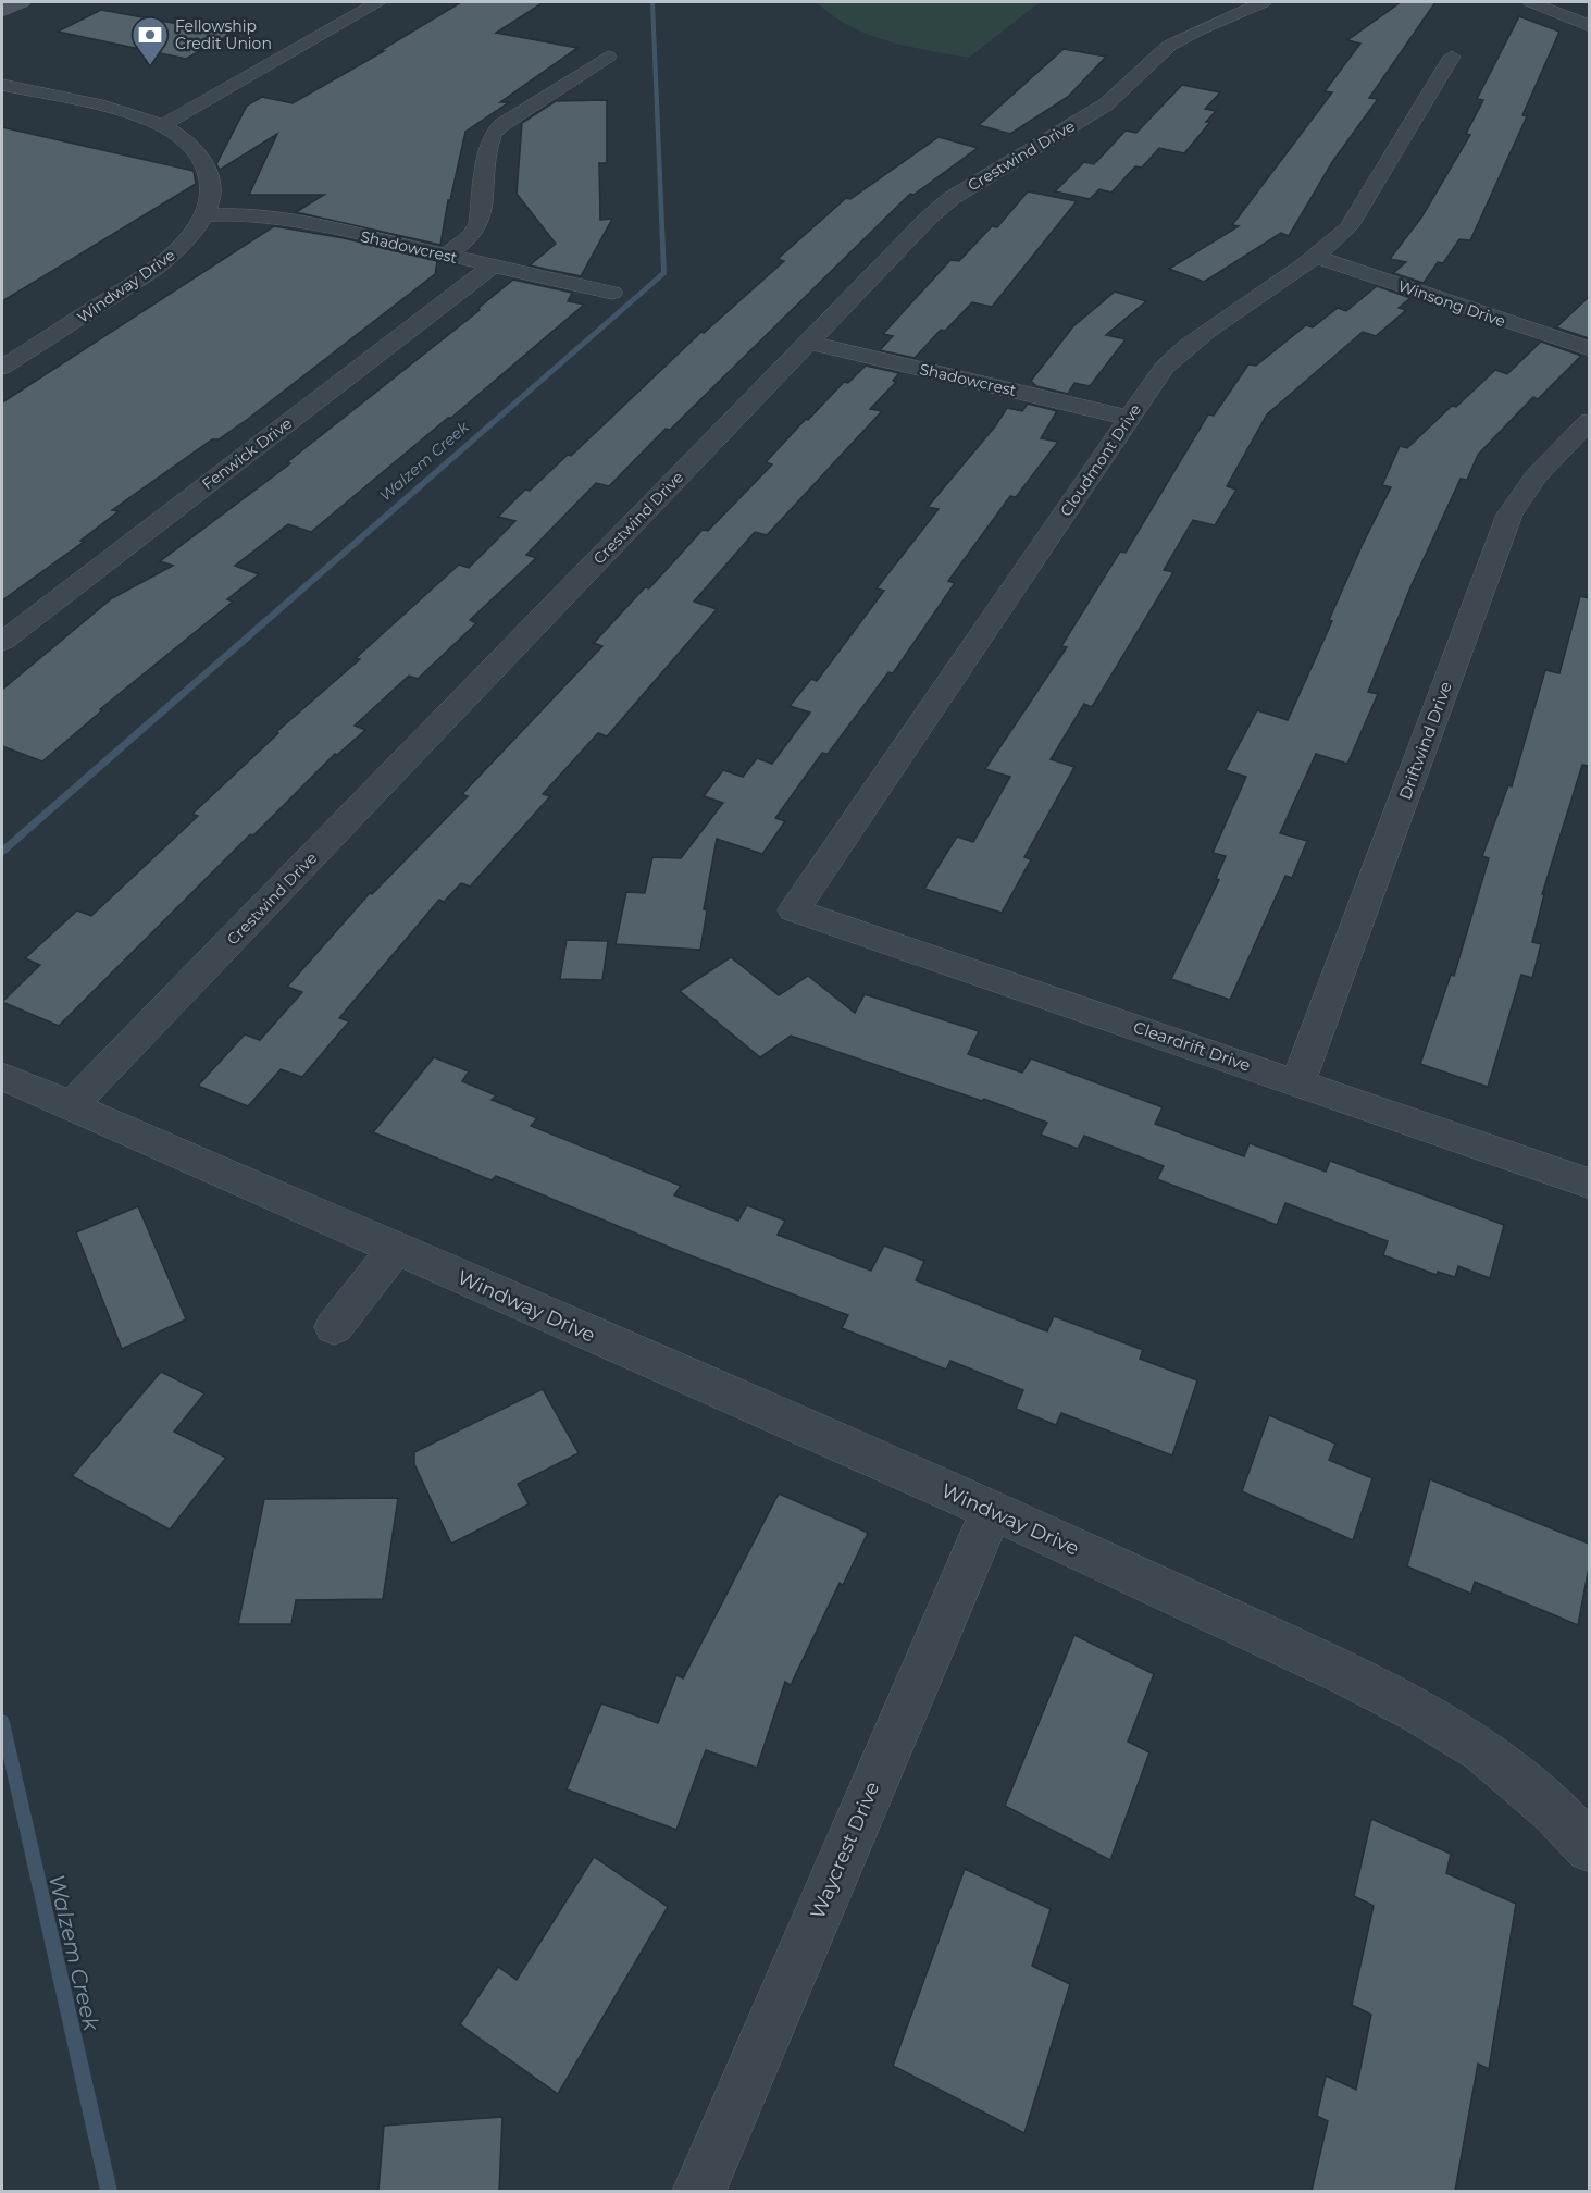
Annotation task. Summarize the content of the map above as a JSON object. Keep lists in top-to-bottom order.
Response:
{
  "streets": {
    "street": [
      "Crestwind Drive",
      "Shadowcrest",
      "Windway Drive",
      "Winsong Drive",
      "Fenwick Drive",
      "Cloudmont Drive",
      "Driftwind Drive",
      "Cleardrift Drive",
      "Waycrest Drive"
    ]
  },
  "crossings": [
    ["Crestwind Drive", "Shadowcrest"],
    ["Crestwind Drive", "Windway Drive"],
    ["Shadowcrest", "Windway Drive"],
    ["Shadowcrest", "Fenwick Drive"],
    ["Shadowcrest", "Cloudmont Drive"],
    ["Windway Drive", "Waycrest Drive"],
    ["Winsong Drive", "Cloudmont Drive"],
    ["Cloudmont Drive", "Cleardrift Drive"],
    ["Driftwind Drive", "Cleardrift Drive"]
  ],
  "water": ["Walzem Creek"],
  "places": {
    "bank": ["Fellowship Credit Union"]
  }
}
